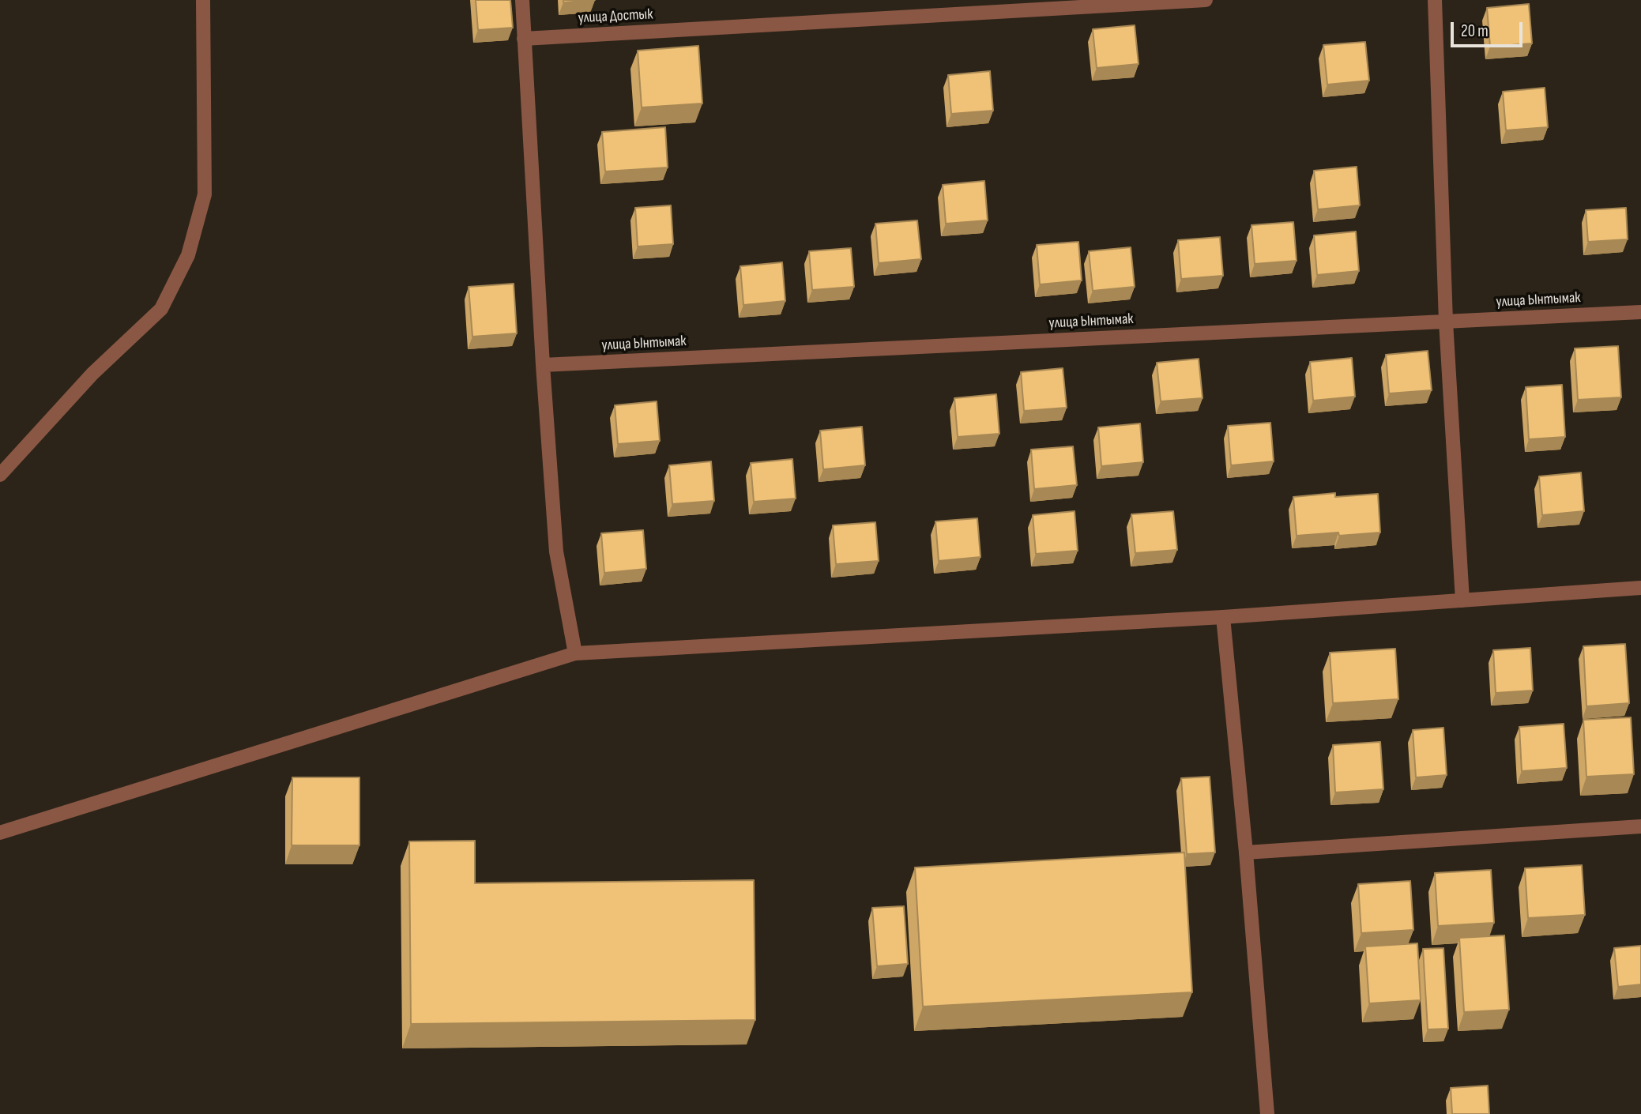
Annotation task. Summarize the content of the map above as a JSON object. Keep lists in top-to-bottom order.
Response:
{
  "streets": {
    "street": ["улица Достык", "улица Ынтымак"]
  },
  "scale_bar": "20 m"
}
